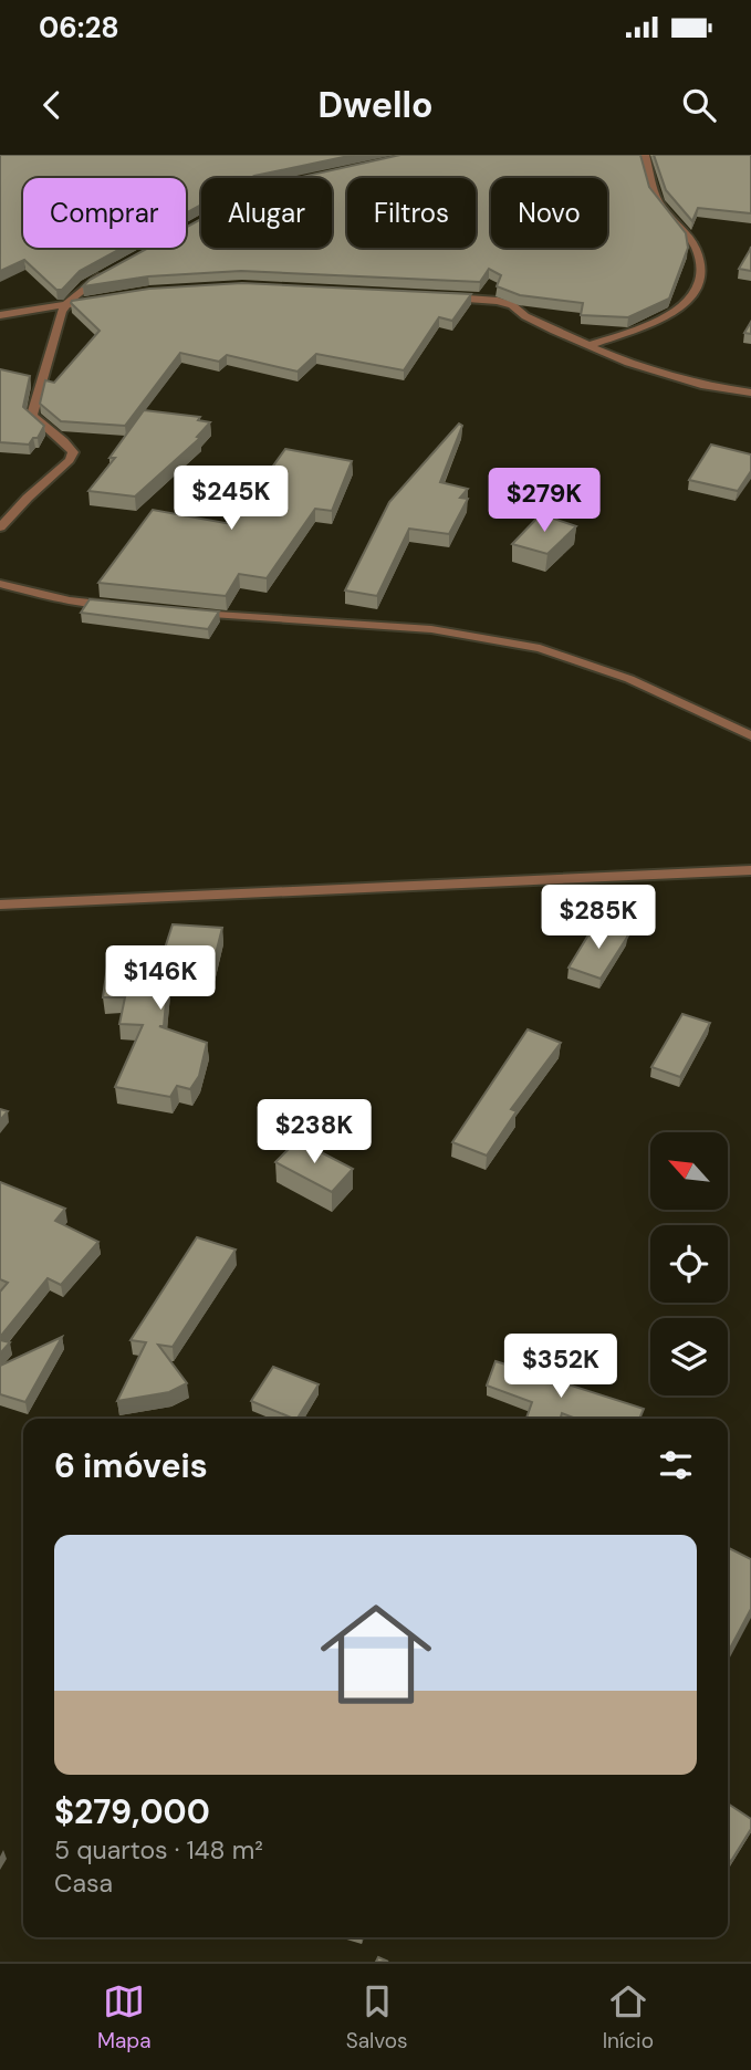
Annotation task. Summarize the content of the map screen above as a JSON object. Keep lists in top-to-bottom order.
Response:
{
  "north": "top left",
  "page": {
    "status": "06:28",
    "header": "Dwello",
    "chip": [
      "Comprar",
      "Alugar",
      "Filtros",
      "Novo"
    ],
    "price": [
      "$245K",
      "$279K",
      "$285K",
      "$146K",
      "$238K",
      "$352K"
    ],
    "heading": "6 imóveis",
    "list": [
      {
        "name": "$279,000",
        "note": "5 quartos · 148 m² · Casa"
      }
    ],
    "tabs": ["Mapa", "Salvos", "Início"]
  }
}
